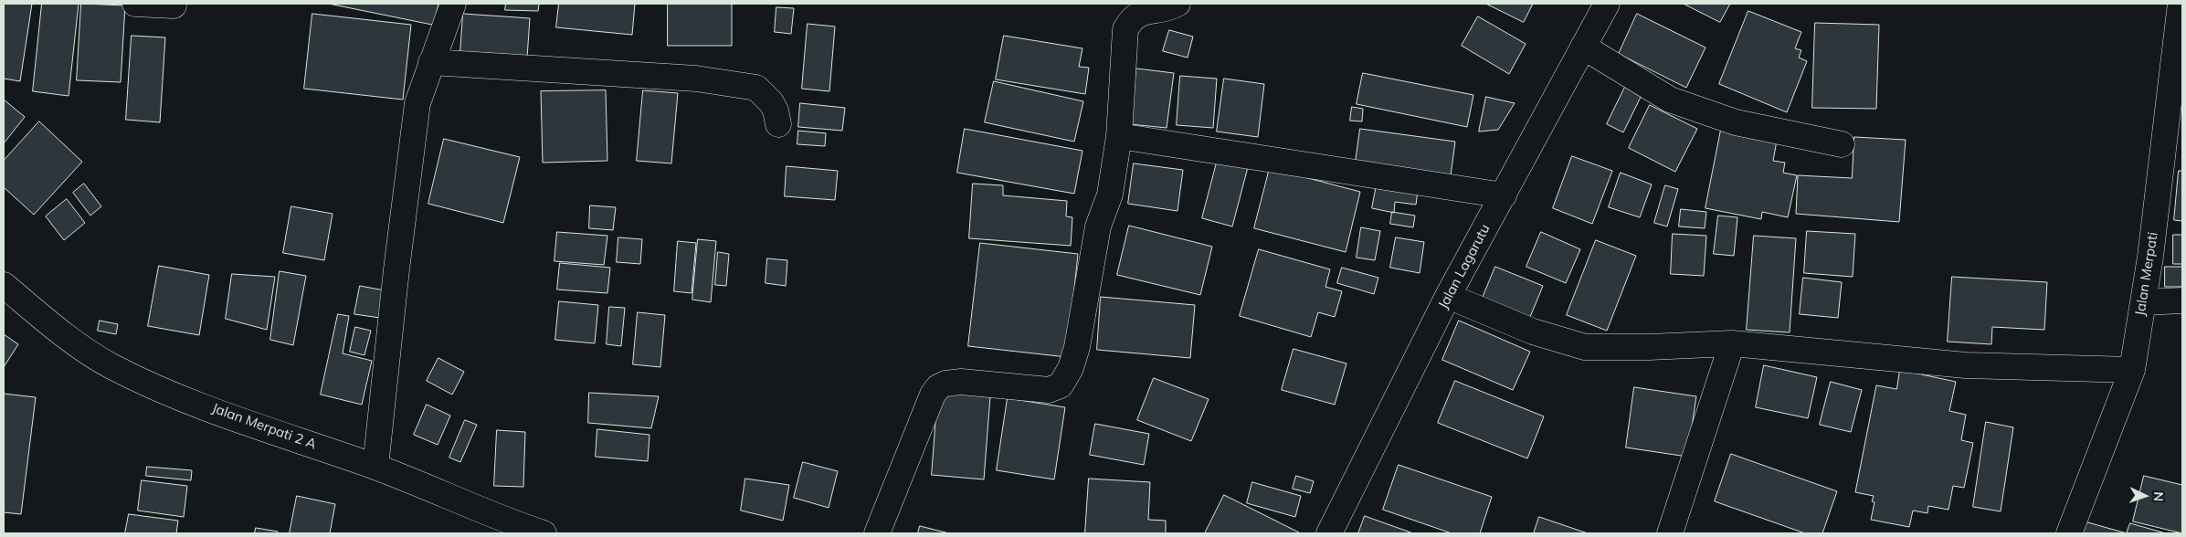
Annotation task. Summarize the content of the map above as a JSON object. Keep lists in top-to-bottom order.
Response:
{
  "streets": {
    "street": ["Jalan Lagarutu", "Jalan Merpati", "Jalan Merpati 2 A"]
  },
  "north": "right"
}
